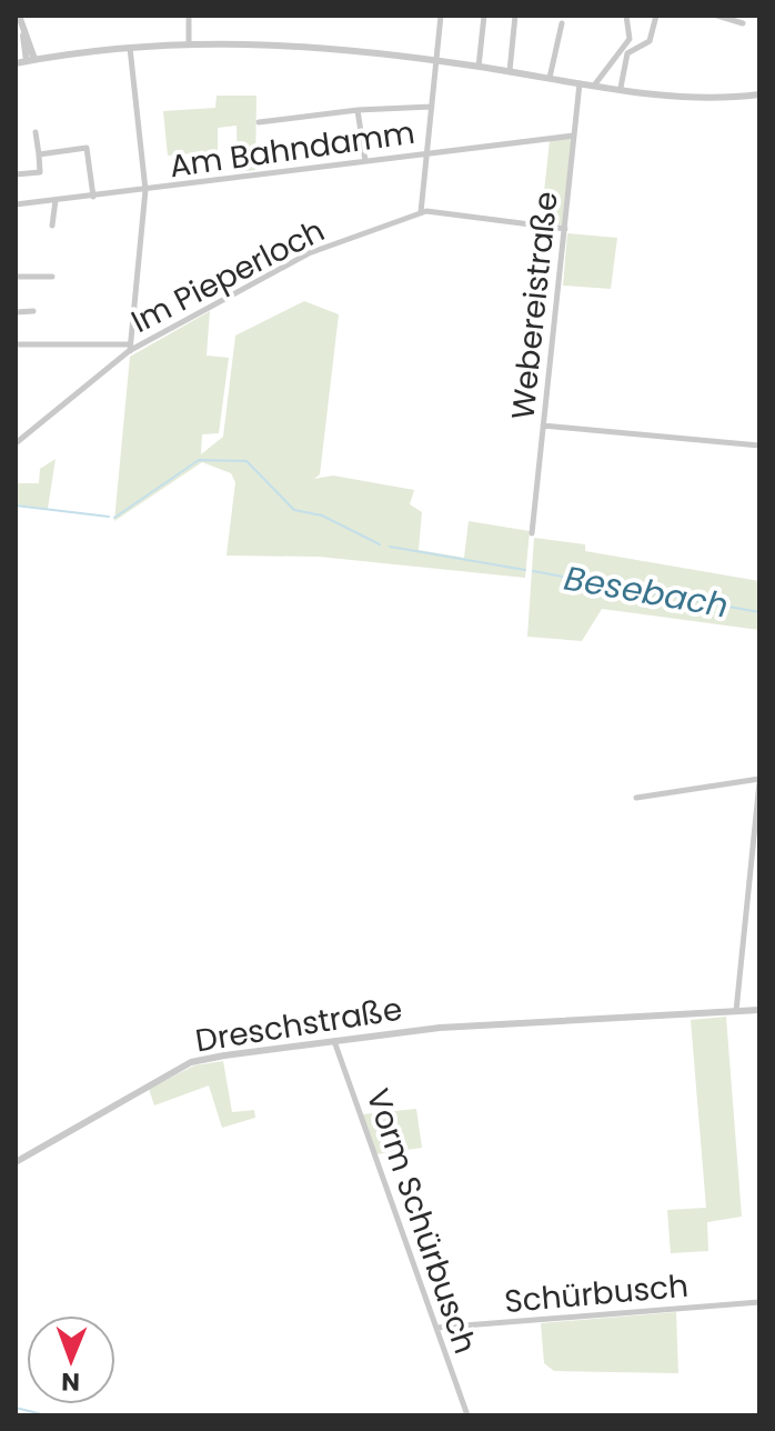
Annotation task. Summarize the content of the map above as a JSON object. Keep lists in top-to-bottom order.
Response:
{
  "streets": {
    "street": [
      "Am Bahndamm",
      "Im Pieperloch",
      "Webereistraße",
      "Dreschstraße",
      "Vorm Schürbusch",
      "Schürbusch"
    ]
  },
  "crossings": [
    ["Am Bahndamm", "Webereistraße"],
    ["Im Pieperloch", "Webereistraße"],
    ["Dreschstraße", "Vorm Schürbusch"],
    ["Vorm Schürbusch", "Schürbusch"]
  ],
  "water": ["Besebach"],
  "north": "bottom"
}
